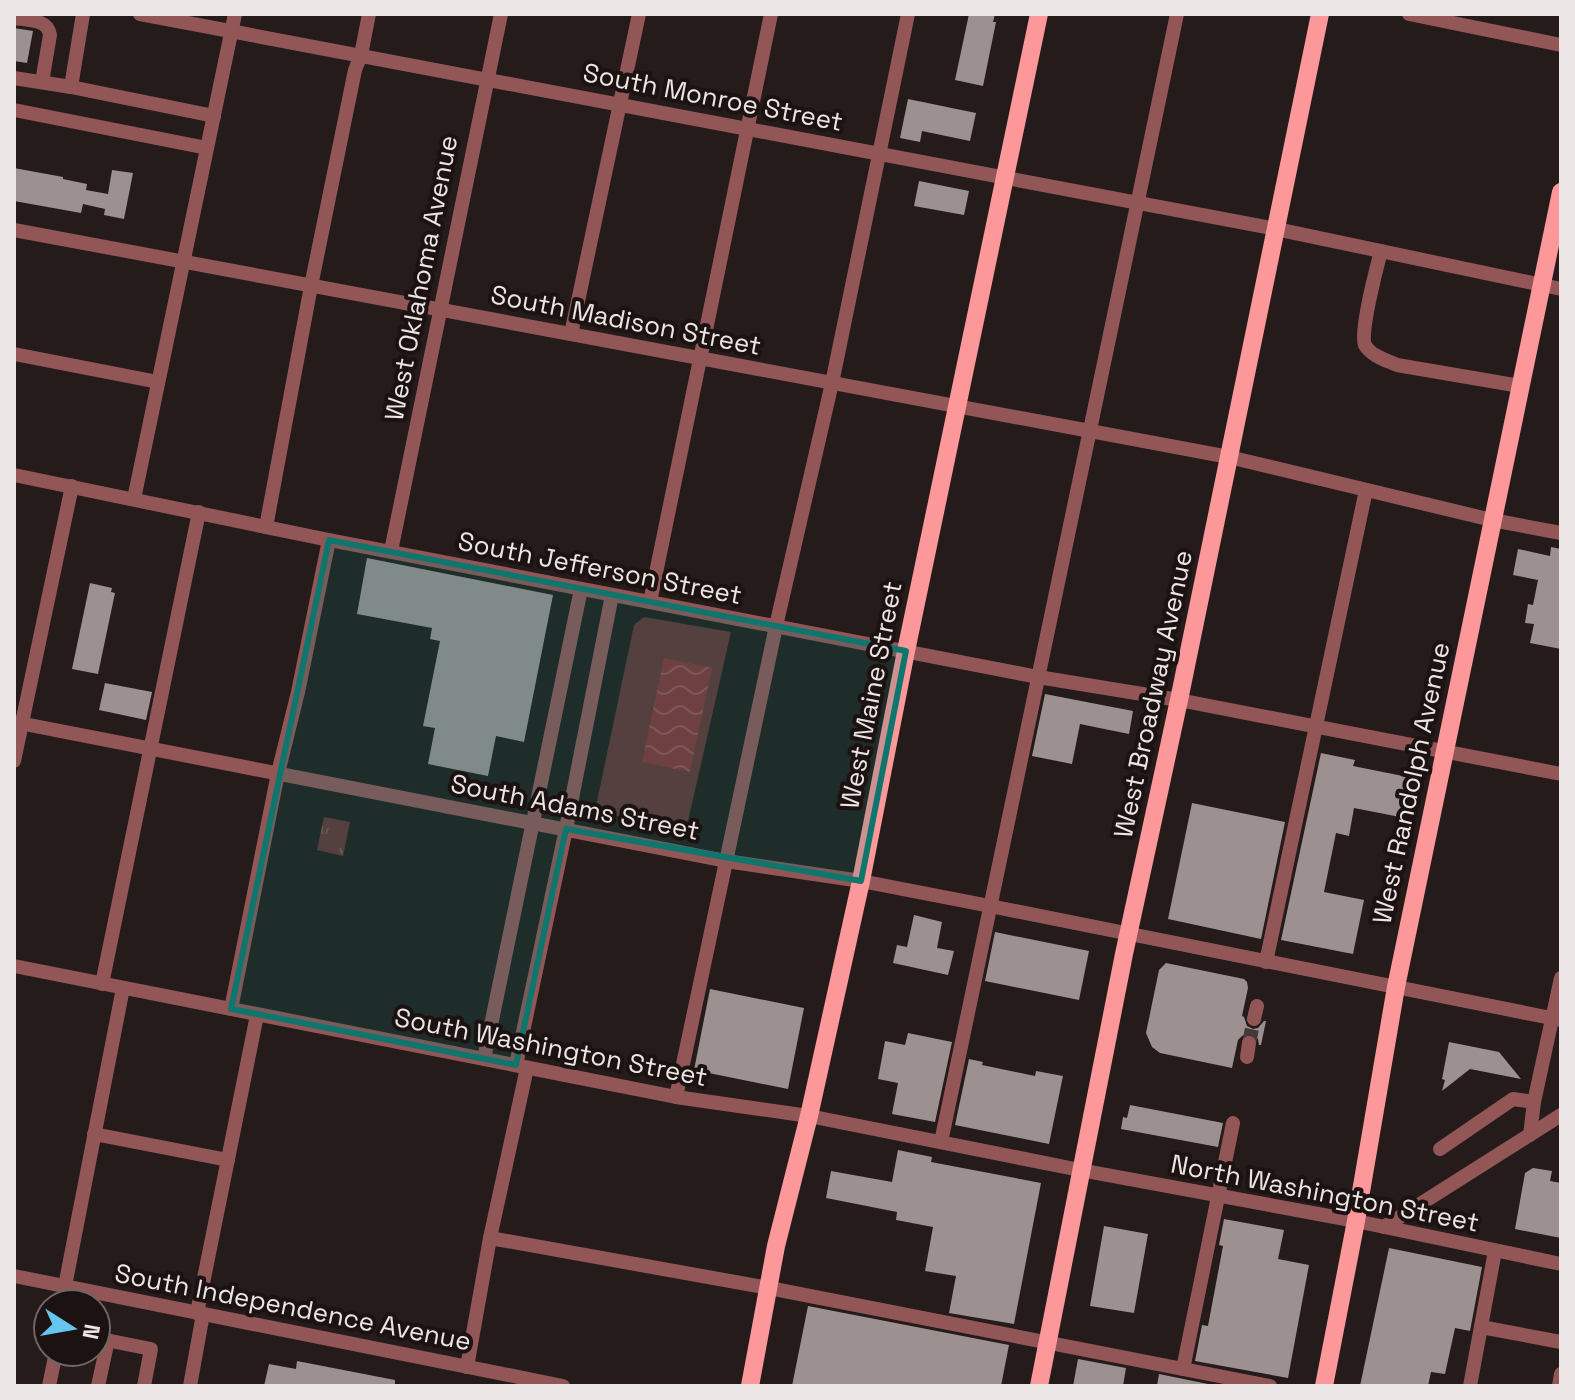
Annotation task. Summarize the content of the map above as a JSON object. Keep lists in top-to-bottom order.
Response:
{
  "streets": {
    "main road": ["West Broadway Avenue", "West Maine Street", "West Randolph Avenue"],
    "street": [
      "South Monroe Street",
      "West Oklahoma Avenue",
      "South Madison Street",
      "South Jefferson Street",
      "South Adams Street",
      "South Washington Street",
      "North Washington Street",
      "South Independence Avenue"
    ]
  },
  "crossings": [
    ["South Monroe Street", "West Oklahoma Avenue"],
    ["South Monroe Street", "West Broadway Avenue"],
    ["South Monroe Street", "West Maine Street"],
    ["South Monroe Street", "West Randolph Avenue"],
    ["West Oklahoma Avenue", "South Madison Street"],
    ["West Oklahoma Avenue", "South Jefferson Street"],
    ["South Madison Street", "West Broadway Avenue"],
    ["South Madison Street", "West Maine Street"],
    ["South Madison Street", "West Randolph Avenue"],
    ["South Jefferson Street", "West Broadway Avenue"],
    ["South Jefferson Street", "West Maine Street"],
    ["South Jefferson Street", "West Randolph Avenue"],
    ["West Broadway Avenue", "South Adams Street"],
    ["West Broadway Avenue", "South Washington Street"],
    ["West Broadway Avenue", "North Washington Street"],
    ["West Maine Street", "South Adams Street"],
    ["West Maine Street", "South Washington Street"],
    ["West Randolph Avenue", "South Adams Street"],
    ["West Randolph Avenue", "North Washington Street"],
    ["South Washington Street", "North Washington Street"]
  ],
  "north": "right"
}
